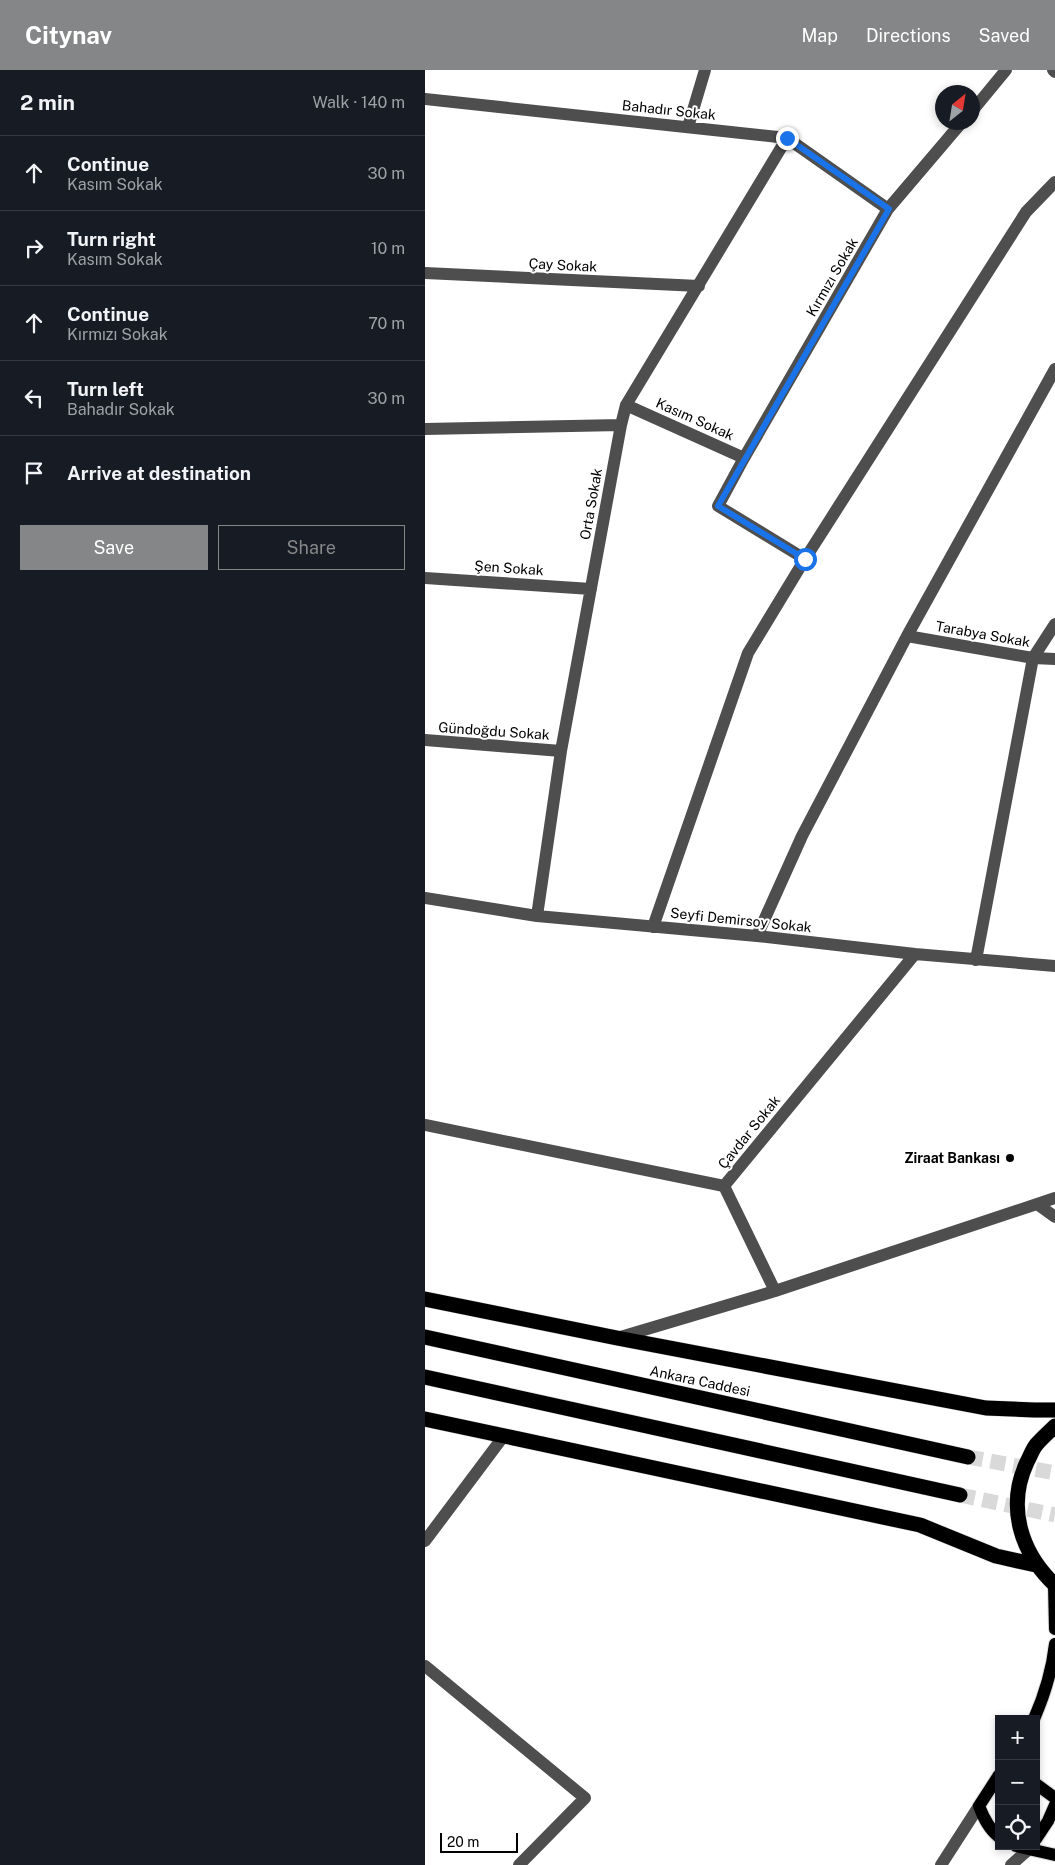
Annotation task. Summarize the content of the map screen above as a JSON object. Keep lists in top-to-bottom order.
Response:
{
  "streets": {
    "highway": ["Ankara Caddesi"],
    "street": [
      "Bahadır Sokak",
      "Çay Sokak",
      "Kırmızı Sokak",
      "Kasım Sokak",
      "Orta Sokak",
      "Şen Sokak",
      "Tarabya Sokak",
      "Gündoğdu Sokak",
      "Seyfi Demirsoy Sokak",
      "Çavdar Sokak"
    ]
  },
  "crossings": [
    ["Bahadır Sokak", "Kırmızı Sokak"],
    ["Bahadır Sokak", "Orta Sokak"],
    ["Çay Sokak", "Orta Sokak"],
    ["Kırmızı Sokak", "Kasım Sokak"],
    ["Kasım Sokak", "Orta Sokak"],
    ["Orta Sokak", "Şen Sokak"],
    ["Orta Sokak", "Gündoğdu Sokak"],
    ["Orta Sokak", "Seyfi Demirsoy Sokak"],
    ["Seyfi Demirsoy Sokak", "Çavdar Sokak"]
  ],
  "places": ["Ziraat Bankası"],
  "scale_bar": "20 m",
  "north": "top right",
  "page": {
    "header": "Citynav",
    "nav": ["Map", "Directions", "Saved"],
    "heading": ["2 min", "Walk · 140 m"],
    "list": [
      ["Continue", "Kasım Sokak", "30 m"],
      ["Turn right", "Kasım Sokak", "10 m"],
      ["Continue", "Kırmızı Sokak", "70 m"],
      ["Turn left", "Bahadır Sokak", "30 m"],
      "Arrive at destination"
    ],
    "buttons": ["Save", "Share"],
    "map_buttons": ["+", "−"],
    "scale": "20 m"
  }
}
